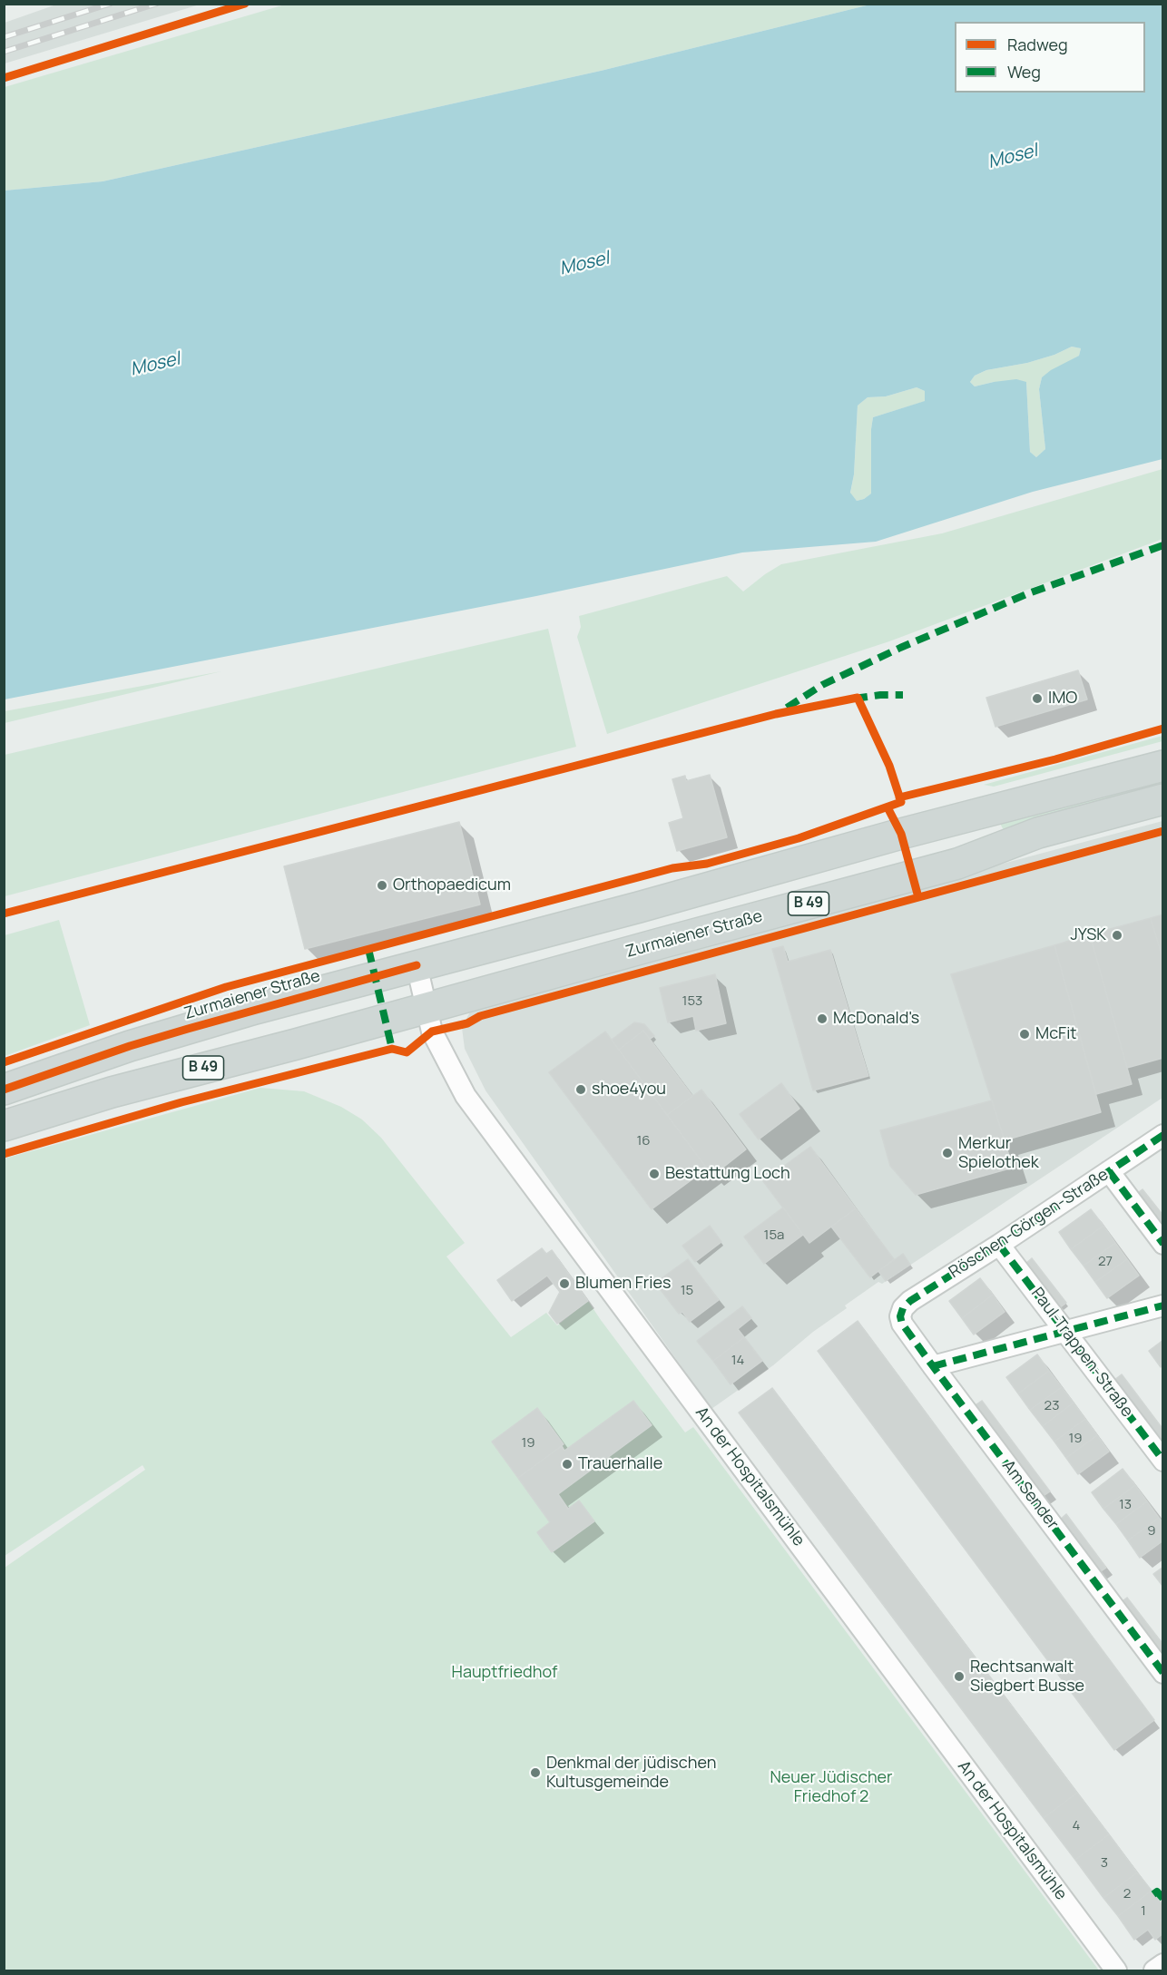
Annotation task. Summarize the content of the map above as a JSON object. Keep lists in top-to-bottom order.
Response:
{
  "streets": {
    "main road": ["B 49", "Zurmaiener Straße"],
    "street": [
      "Röschen-Görgen-Straße",
      "Paul-Trappen-Straße",
      "An der Hospitalsmühle",
      "Am Sender"
    ]
  },
  "crossings": [
    ["Zurmaiener Straße", "An der Hospitalsmühle"],
    ["Röschen-Görgen-Straße", "Paul-Trappen-Straße"],
    ["Röschen-Görgen-Straße", "Am Sender"]
  ],
  "water": ["Mosel"],
  "parks": ["Hauptfriedhof", "Neuer Jüdischer Friedhof 2"],
  "places": [
    "IMO",
    "Orthopaedicum",
    "JYSK",
    "McDonald's",
    "McFit",
    "shoe4you",
    "Merkur Spielothek",
    "Bestattung Loch",
    "Blumen Fries",
    "Trauerhalle",
    "Rechtsanwalt Siegbert Busse",
    "Denkmal der jüdischen Kultusgemeinde"
  ],
  "house_numbers": [
    "153",
    "16",
    "15a",
    "27",
    "15",
    "14",
    "23",
    "19",
    "19",
    "13",
    "9",
    "4",
    "3",
    "2",
    "1"
  ],
  "legend": ["Radweg", "Weg"]
}
